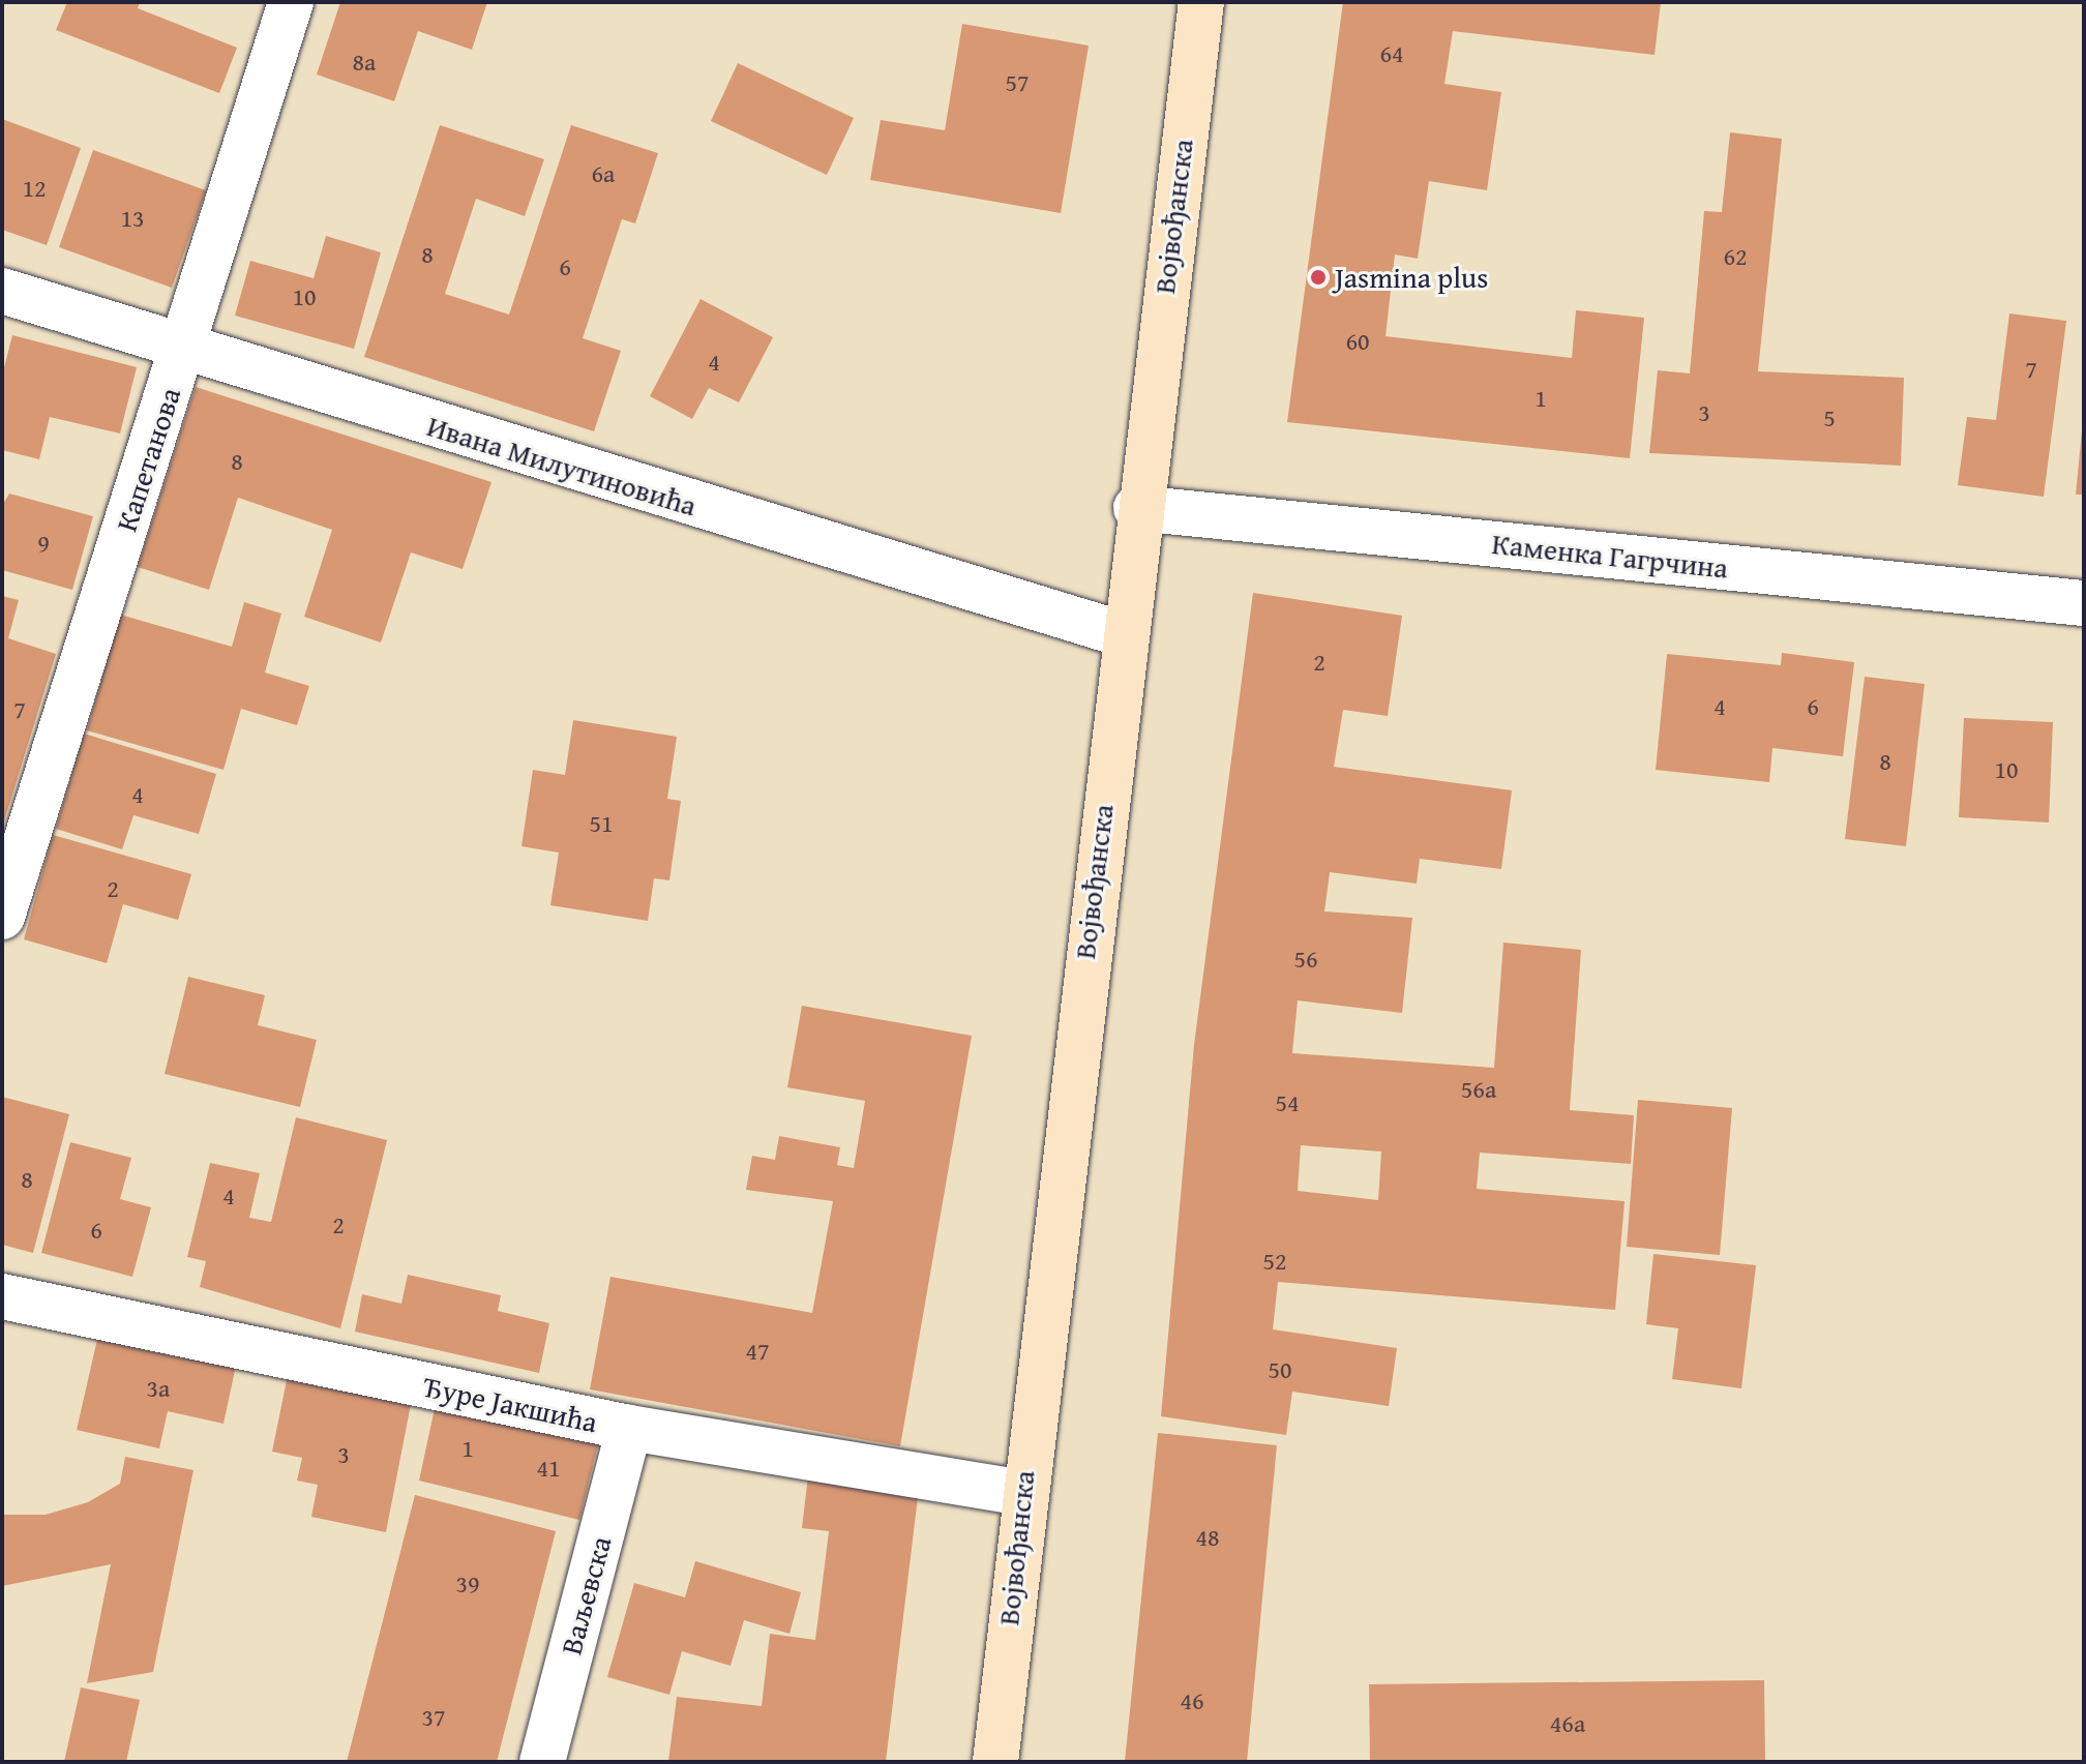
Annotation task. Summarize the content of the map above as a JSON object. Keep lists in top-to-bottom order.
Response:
{
  "streets": {
    "street": [
      "Војвођанска",
      "Капетанова",
      "Ивана Милутиновића",
      "Каменка Гагрчина",
      "Ђуре Јакшића",
      "Ваљевска"
    ]
  },
  "crossings": [
    ["Војвођанска", "Ивана Милутиновића"],
    ["Војвођанска", "Каменка Гагрчина"],
    ["Војвођанска", "Ђуре Јакшића"],
    ["Капетанова", "Ивана Милутиновића"],
    ["Ђуре Јакшића", "Ваљевска"]
  ],
  "places": ["Jasmina plus"],
  "house_numbers": [
    "64",
    "8a",
    "57",
    "6a",
    "12",
    "13",
    "8",
    "62",
    "6",
    "10",
    "60",
    "4",
    "7",
    "1",
    "3",
    "5",
    "8",
    "9",
    "2",
    "4",
    "6",
    "7",
    "8",
    "10",
    "4",
    "51",
    "2",
    "56",
    "56a",
    "54",
    "8",
    "4",
    "2",
    "6",
    "52",
    "47",
    "50",
    "3a",
    "1",
    "3",
    "41",
    "48",
    "39",
    "46",
    "37",
    "46a"
  ]
}
